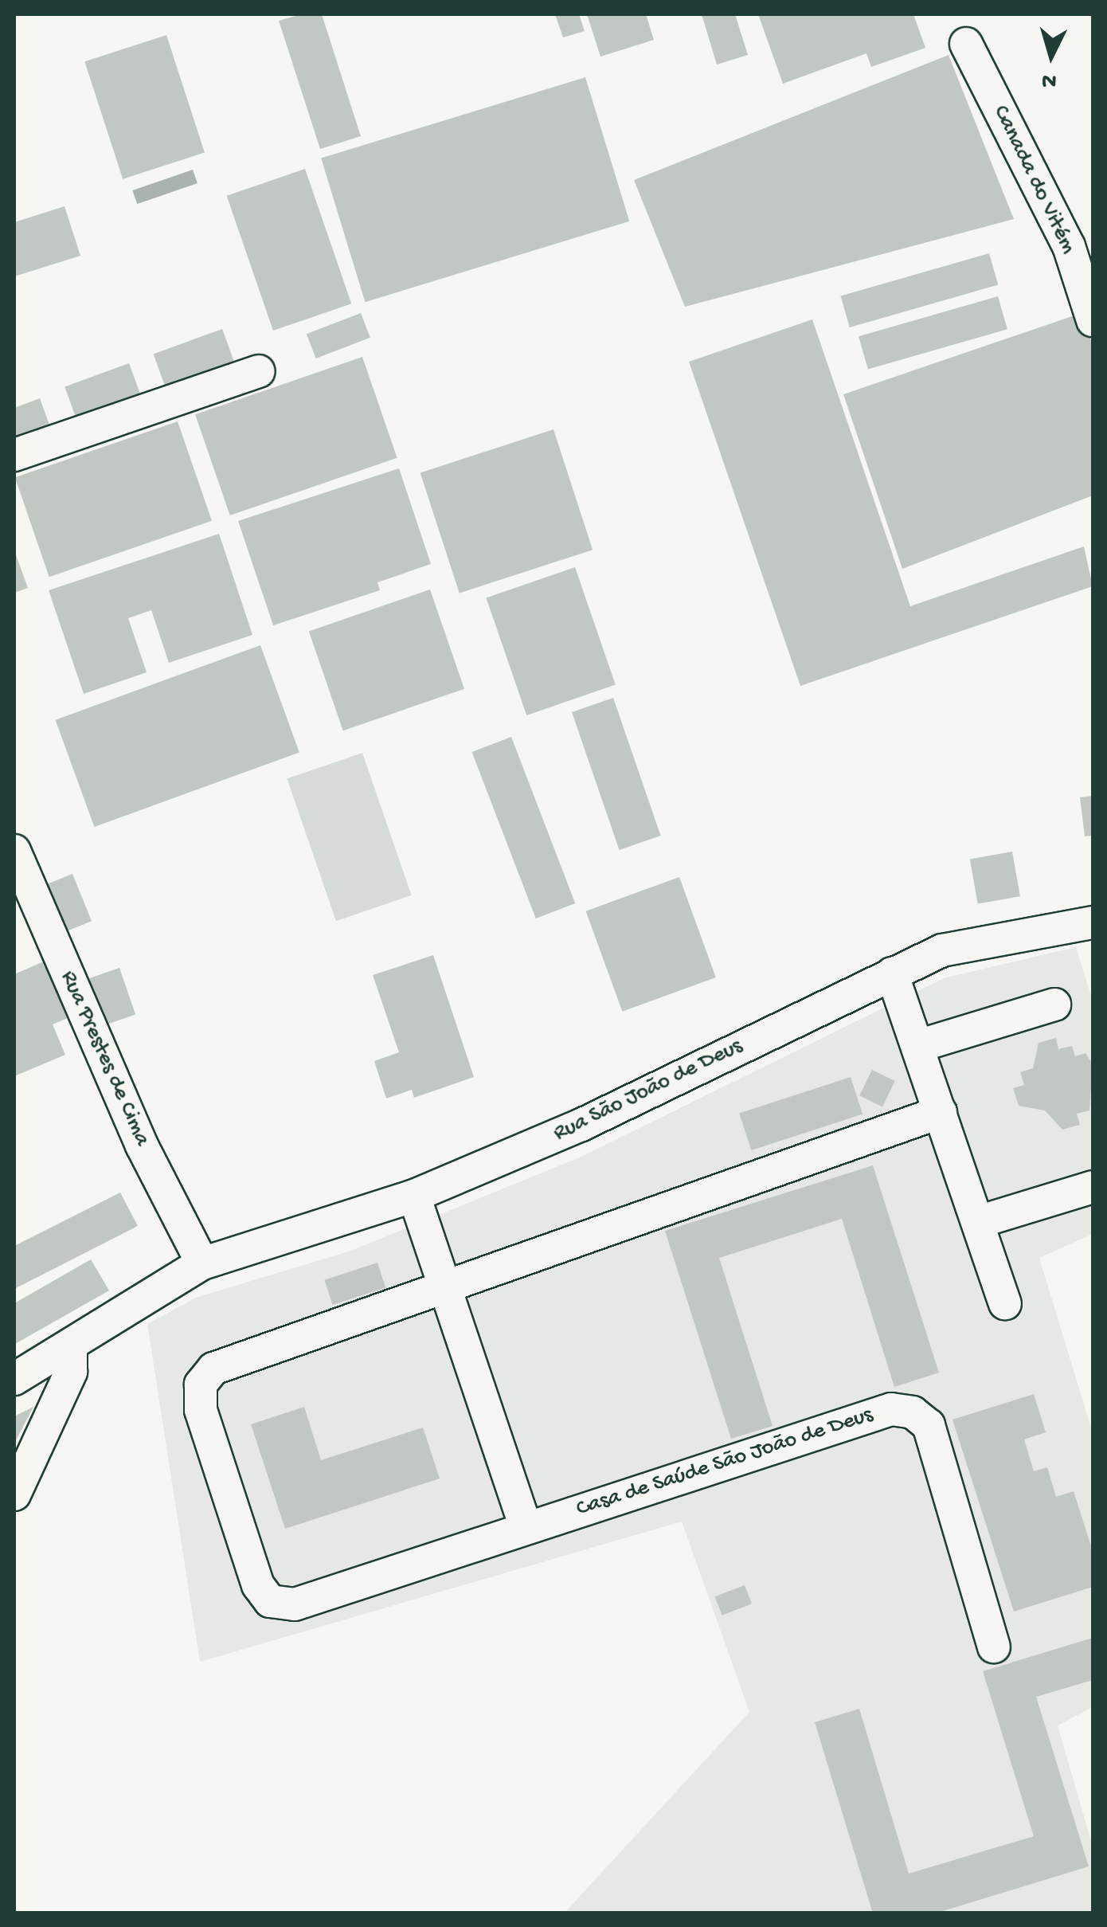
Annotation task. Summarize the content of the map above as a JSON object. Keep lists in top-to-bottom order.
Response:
{
  "streets": {
    "street": [
      "Canada do Vitém",
      "Rua Prestes de Cima",
      "Rua São João de Deus",
      "Casa de Saúde São João de Deus"
    ]
  },
  "crossings": [
    ["Rua Prestes de Cima", "Rua São João de Deus"]
  ],
  "north": "bottom"
}
